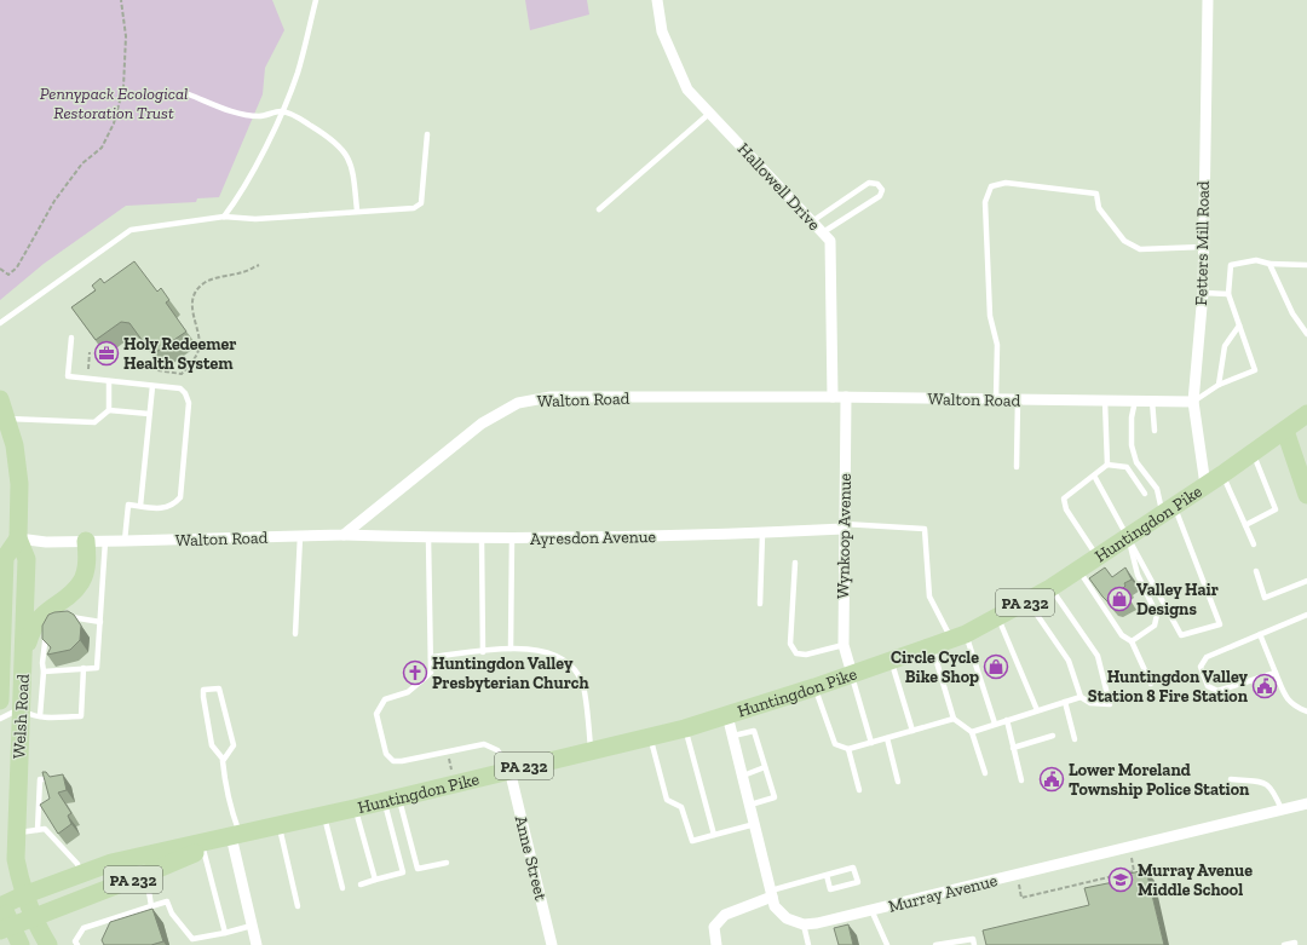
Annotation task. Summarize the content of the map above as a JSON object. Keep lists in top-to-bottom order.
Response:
{
  "streets": {
    "main road": ["Huntingdon Pike", "PA 232", "Welsh Road"],
    "street": [
      "Hallowell Drive",
      "Fetters Mill Road",
      "Walton Road",
      "Wynkoop Avenue",
      "Ayresdon Avenue",
      "Anne Street",
      "Murray Avenue"
    ]
  },
  "crossings": [
    ["Hallowell Drive", "Walton Road"],
    ["Fetters Mill Road", "Walton Road"],
    ["Fetters Mill Road", "Huntingdon Pike"],
    ["Walton Road", "Wynkoop Avenue"],
    ["Walton Road", "Ayresdon Avenue"],
    ["Walton Road", "Welsh Road"],
    ["Huntingdon Pike", "Wynkoop Avenue"],
    ["Huntingdon Pike", "Welsh Road"],
    ["Huntingdon Pike", "Anne Street"],
    ["Wynkoop Avenue", "Ayresdon Avenue"]
  ],
  "parks": ["Pennypack Ecological Restoration Trust"],
  "places": {
    "office": ["Holy Redeemer Health System"],
    "shop": ["Valley Hair Designs", "Circle Cycle Bike Shop"],
    "church": ["Huntingdon Valley Presbyterian Church"],
    "public building": ["Huntingdon Valley Station 8 Fire Station", "Lower Moreland Township Police Station"],
    "school or university": ["Murray Avenue Middle School"]
  }
}
